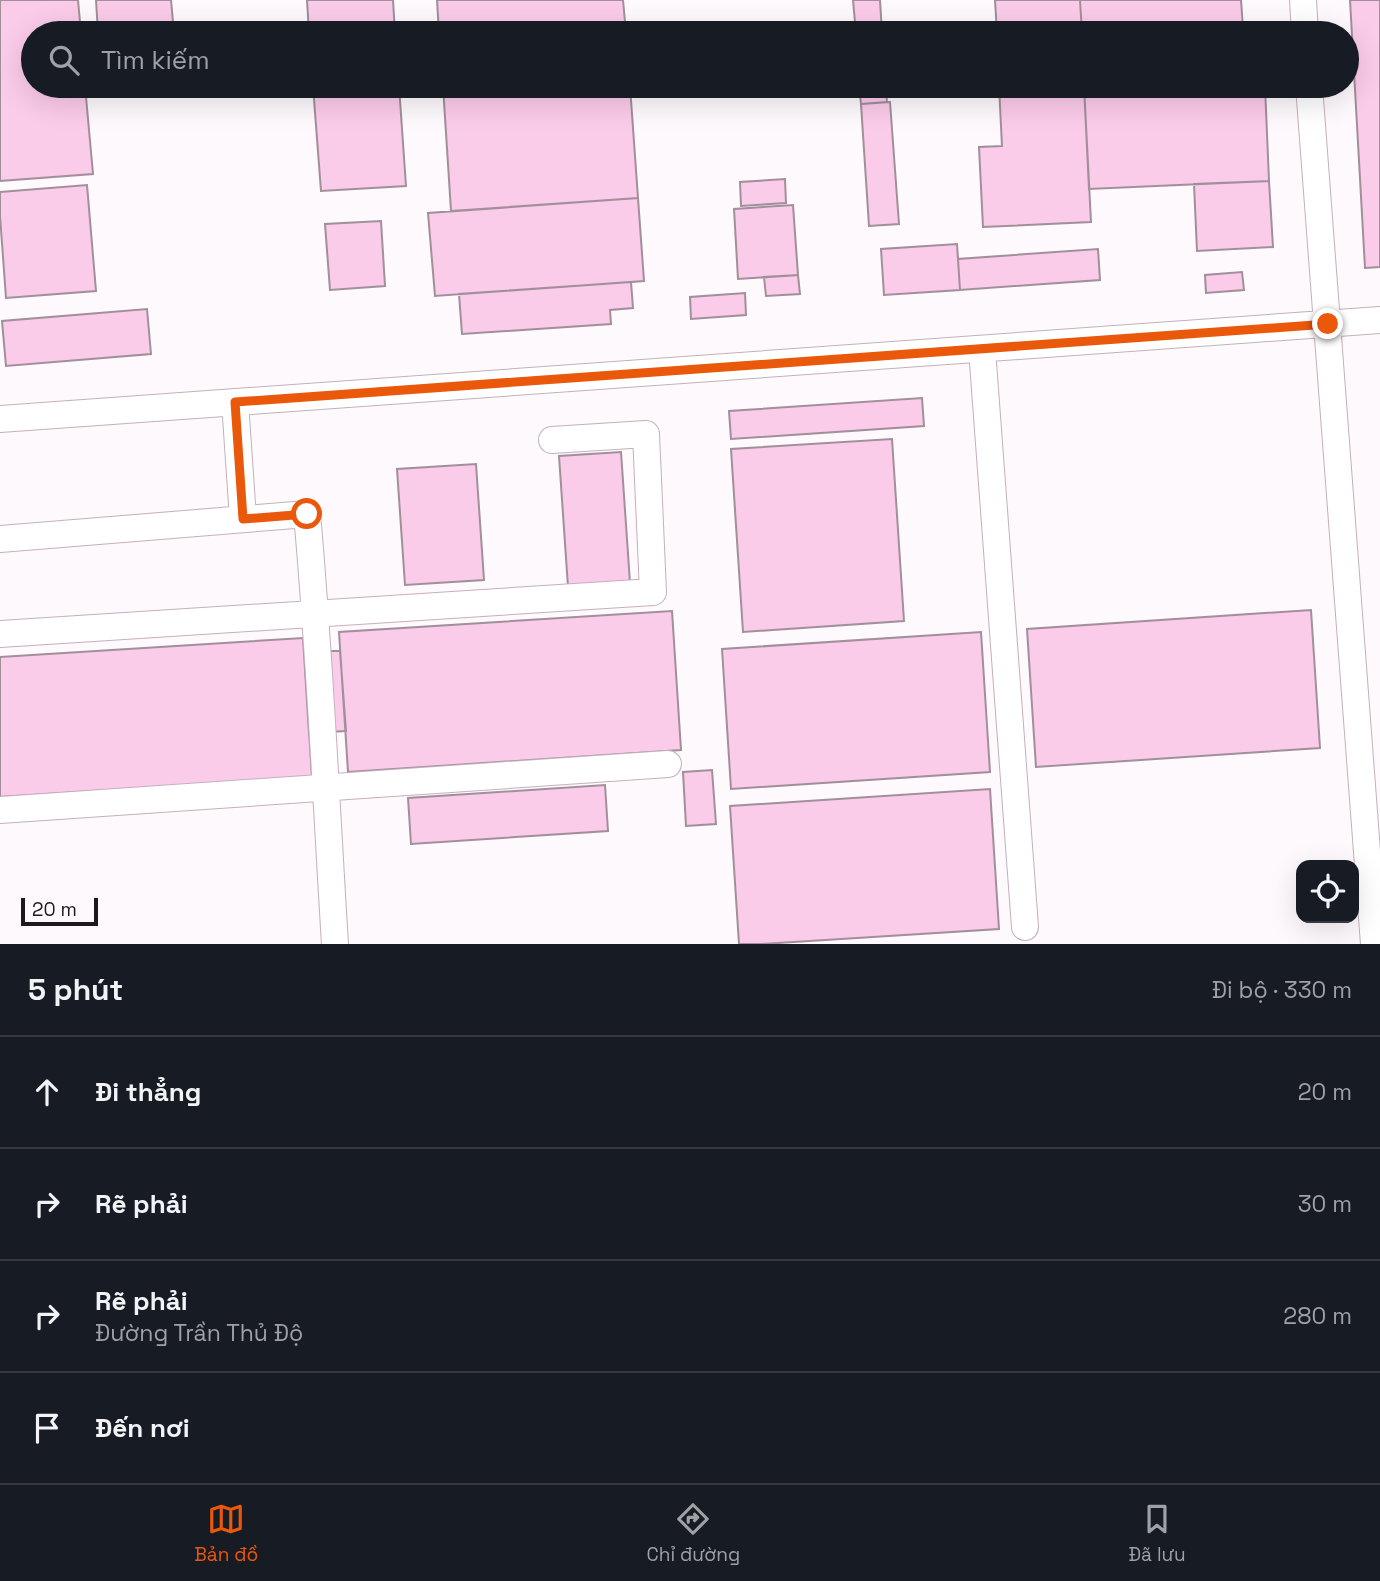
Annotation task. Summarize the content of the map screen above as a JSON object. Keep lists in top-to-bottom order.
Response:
{
  "scale_bar": "20 m",
  "page": {
    "search": "Tìm kiếm",
    "scale": "20 m",
    "heading": ["5 phút", "Đi bộ · 330 m"],
    "list": [
      ["Đi thẳng", "20 m"],
      ["Rẽ phải", "30 m"],
      ["Rẽ phải", "Đường Trần Thủ Độ", "280 m"],
      "Đến nơi"
    ],
    "nav": ["Bản đồ", "Chỉ đường", "Đã lưu"]
  }
}
